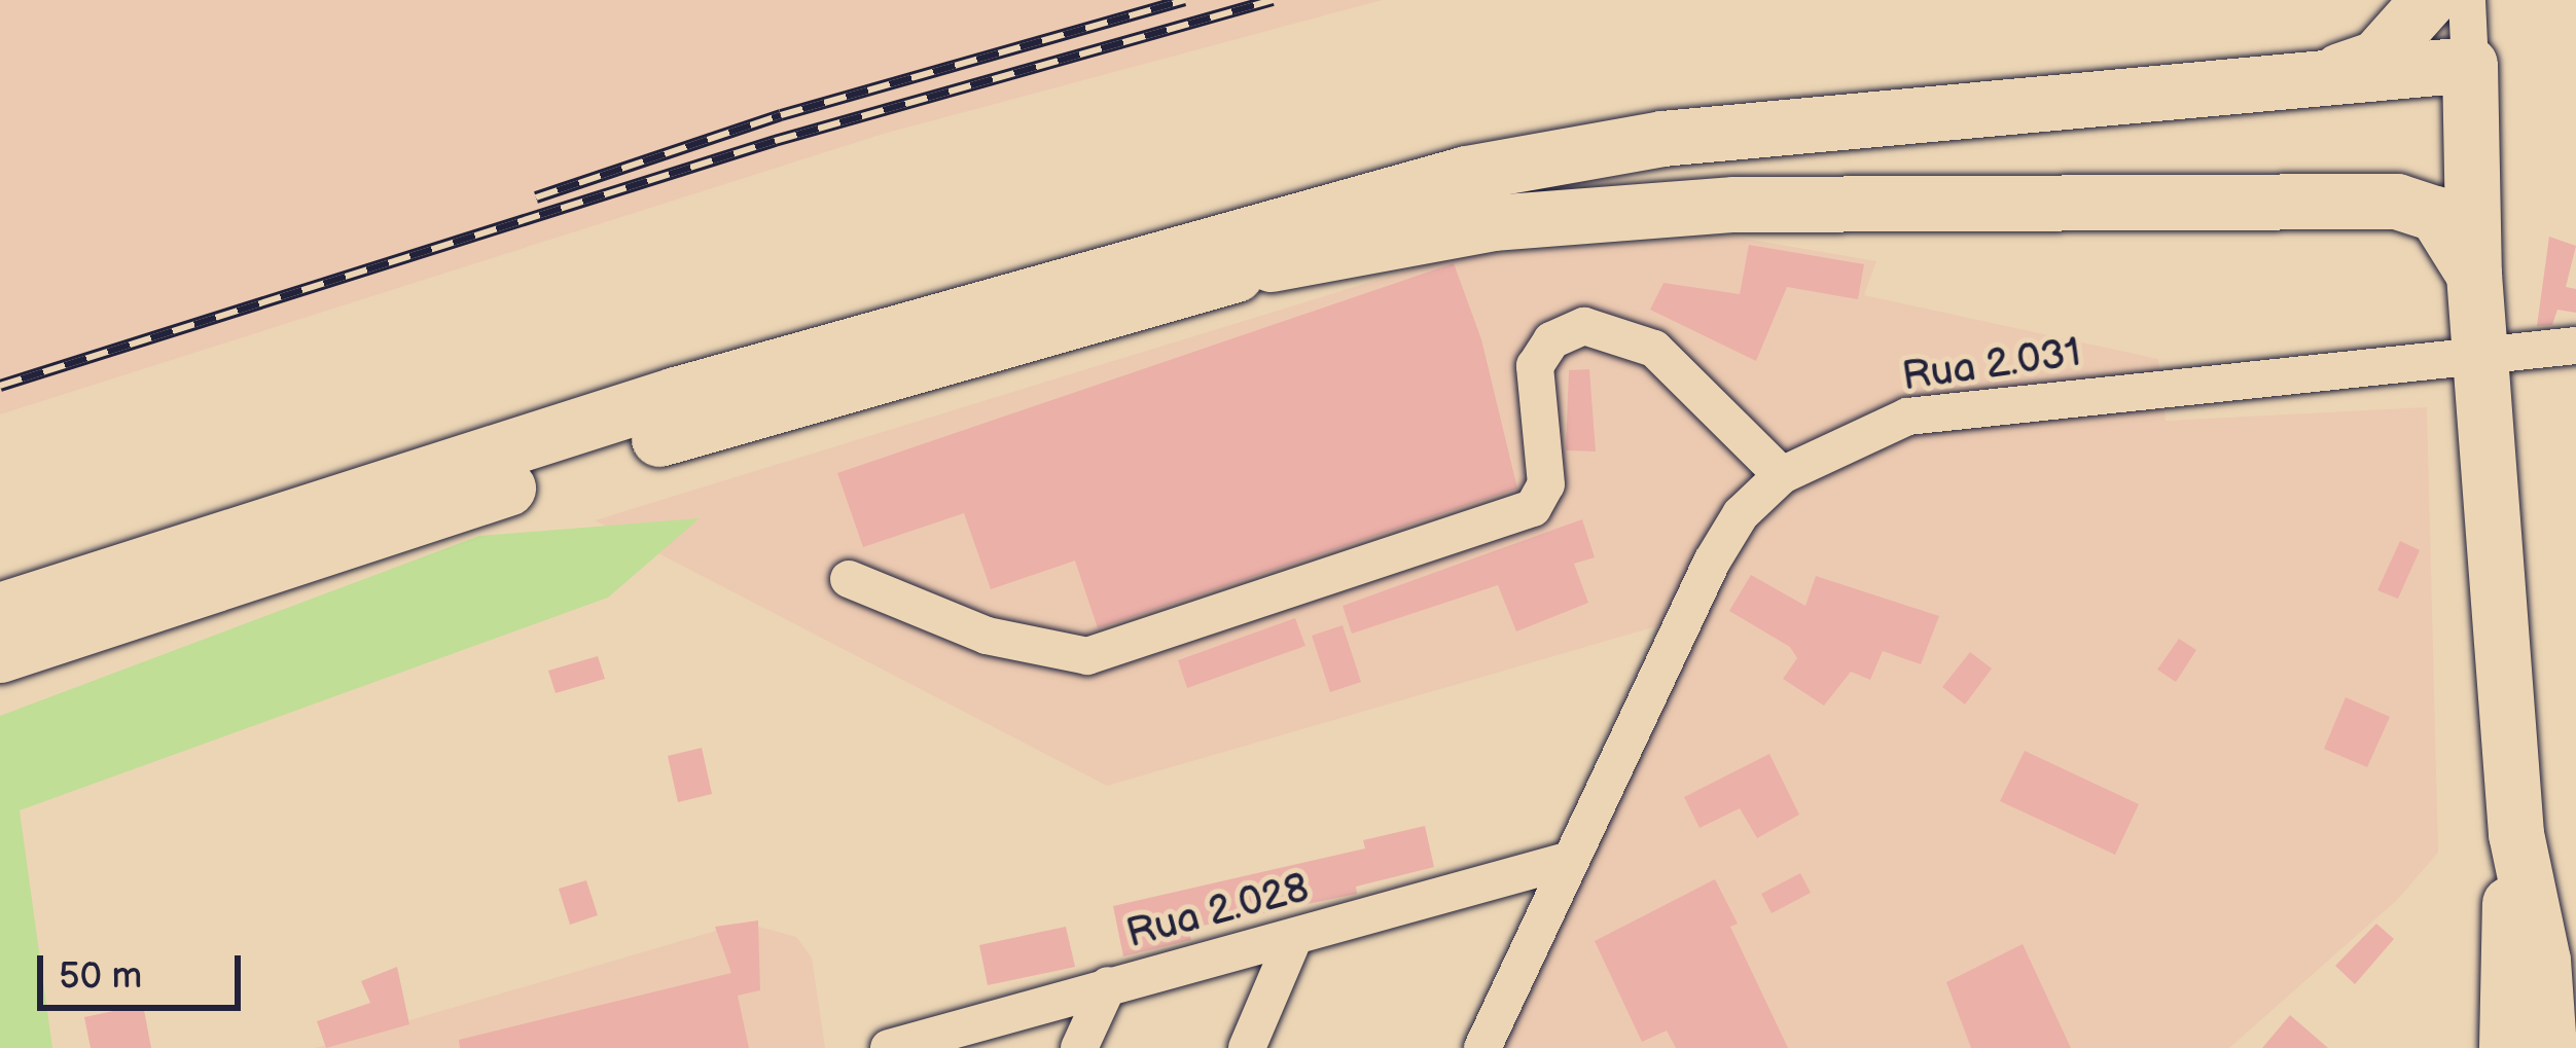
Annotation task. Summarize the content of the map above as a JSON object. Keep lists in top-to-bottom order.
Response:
{
  "streets": {
    "street": ["Rua 2.031", "Rua 2.028"]
  },
  "crossings": [
    ["Rua 2.031", "Rua 2.028"]
  ],
  "scale_bar": "50 m"
}
